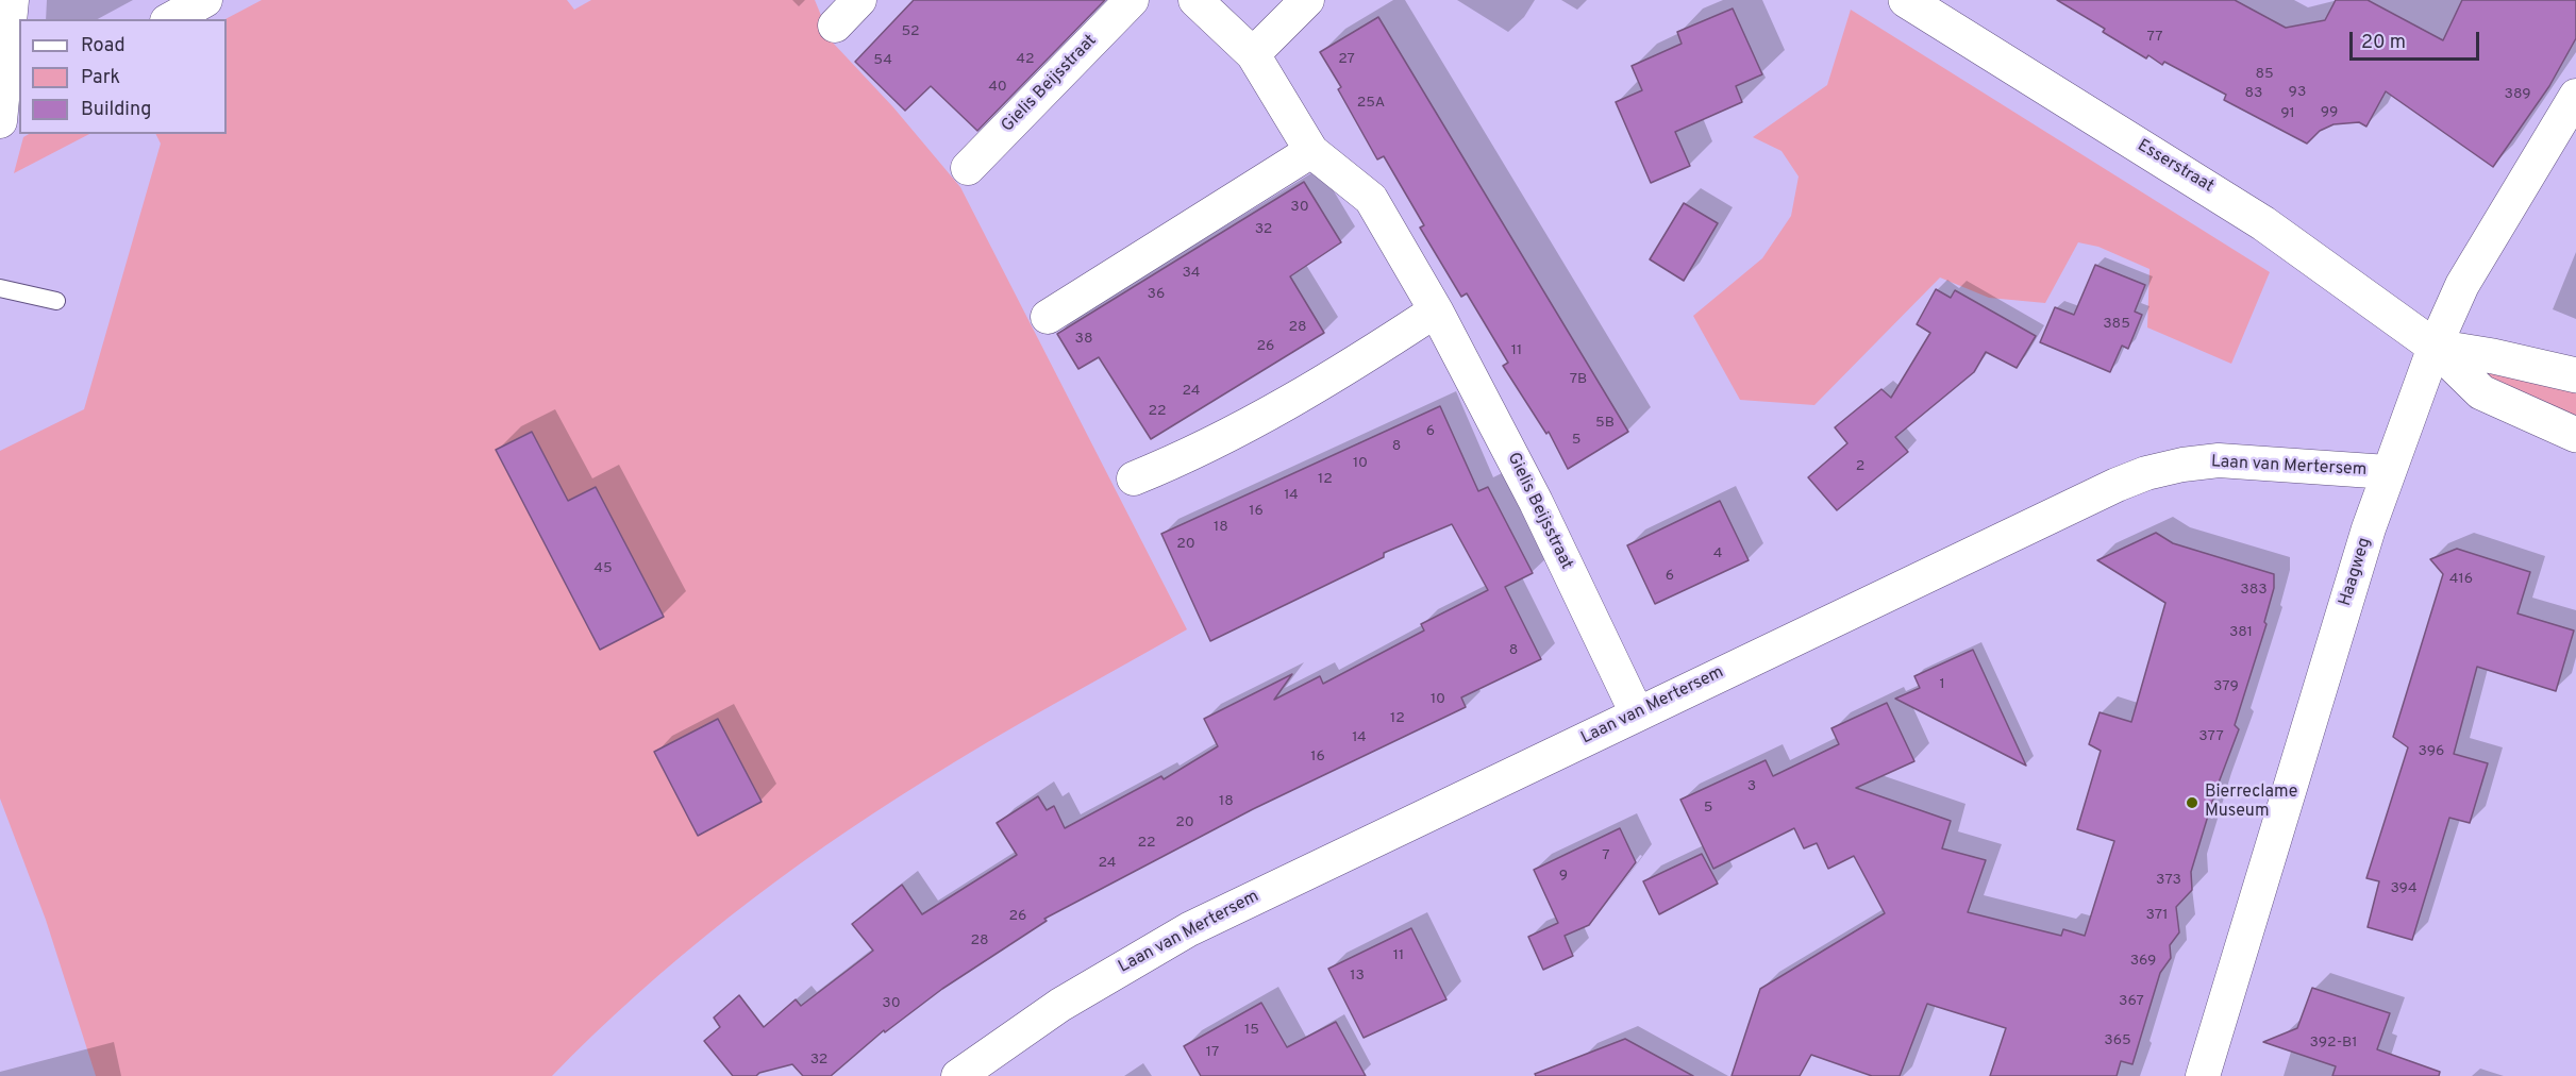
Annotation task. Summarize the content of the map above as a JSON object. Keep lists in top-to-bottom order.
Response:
{
  "streets": {
    "street": [
      "Gielis Beijsstraat",
      "Esserstraat",
      "Laan van Mertersem",
      "Haagweg"
    ]
  },
  "crossings": [
    ["Gielis Beijsstraat", "Laan van Mertersem"],
    ["Esserstraat", "Haagweg"],
    ["Laan van Mertersem", "Haagweg"]
  ],
  "places": ["Bierreclame Museum"],
  "house_numbers": [
    "52",
    "77",
    "42",
    "27",
    "54",
    "85",
    "40",
    "93",
    "83",
    "389",
    "25A",
    "99",
    "91",
    "30",
    "32",
    "34",
    "36",
    "385",
    "28",
    "38",
    "26",
    "11",
    "7B",
    "24",
    "22",
    "5B",
    "6",
    "5",
    "8",
    "10",
    "2",
    "12",
    "14",
    "16",
    "18",
    "20",
    "4",
    "45",
    "6",
    "416",
    "383",
    "381",
    "8",
    "1",
    "379",
    "10",
    "12",
    "377",
    "14",
    "396",
    "16",
    "3",
    "18",
    "5",
    "20",
    "22",
    "7",
    "24",
    "9",
    "373",
    "394",
    "371",
    "26",
    "28",
    "11",
    "369",
    "13",
    "367",
    "30",
    "15",
    "365",
    "392-B1",
    "17",
    "32"
  ],
  "legend": ["Road", "Park", "Building"],
  "scale_bar": "20 m"
}
